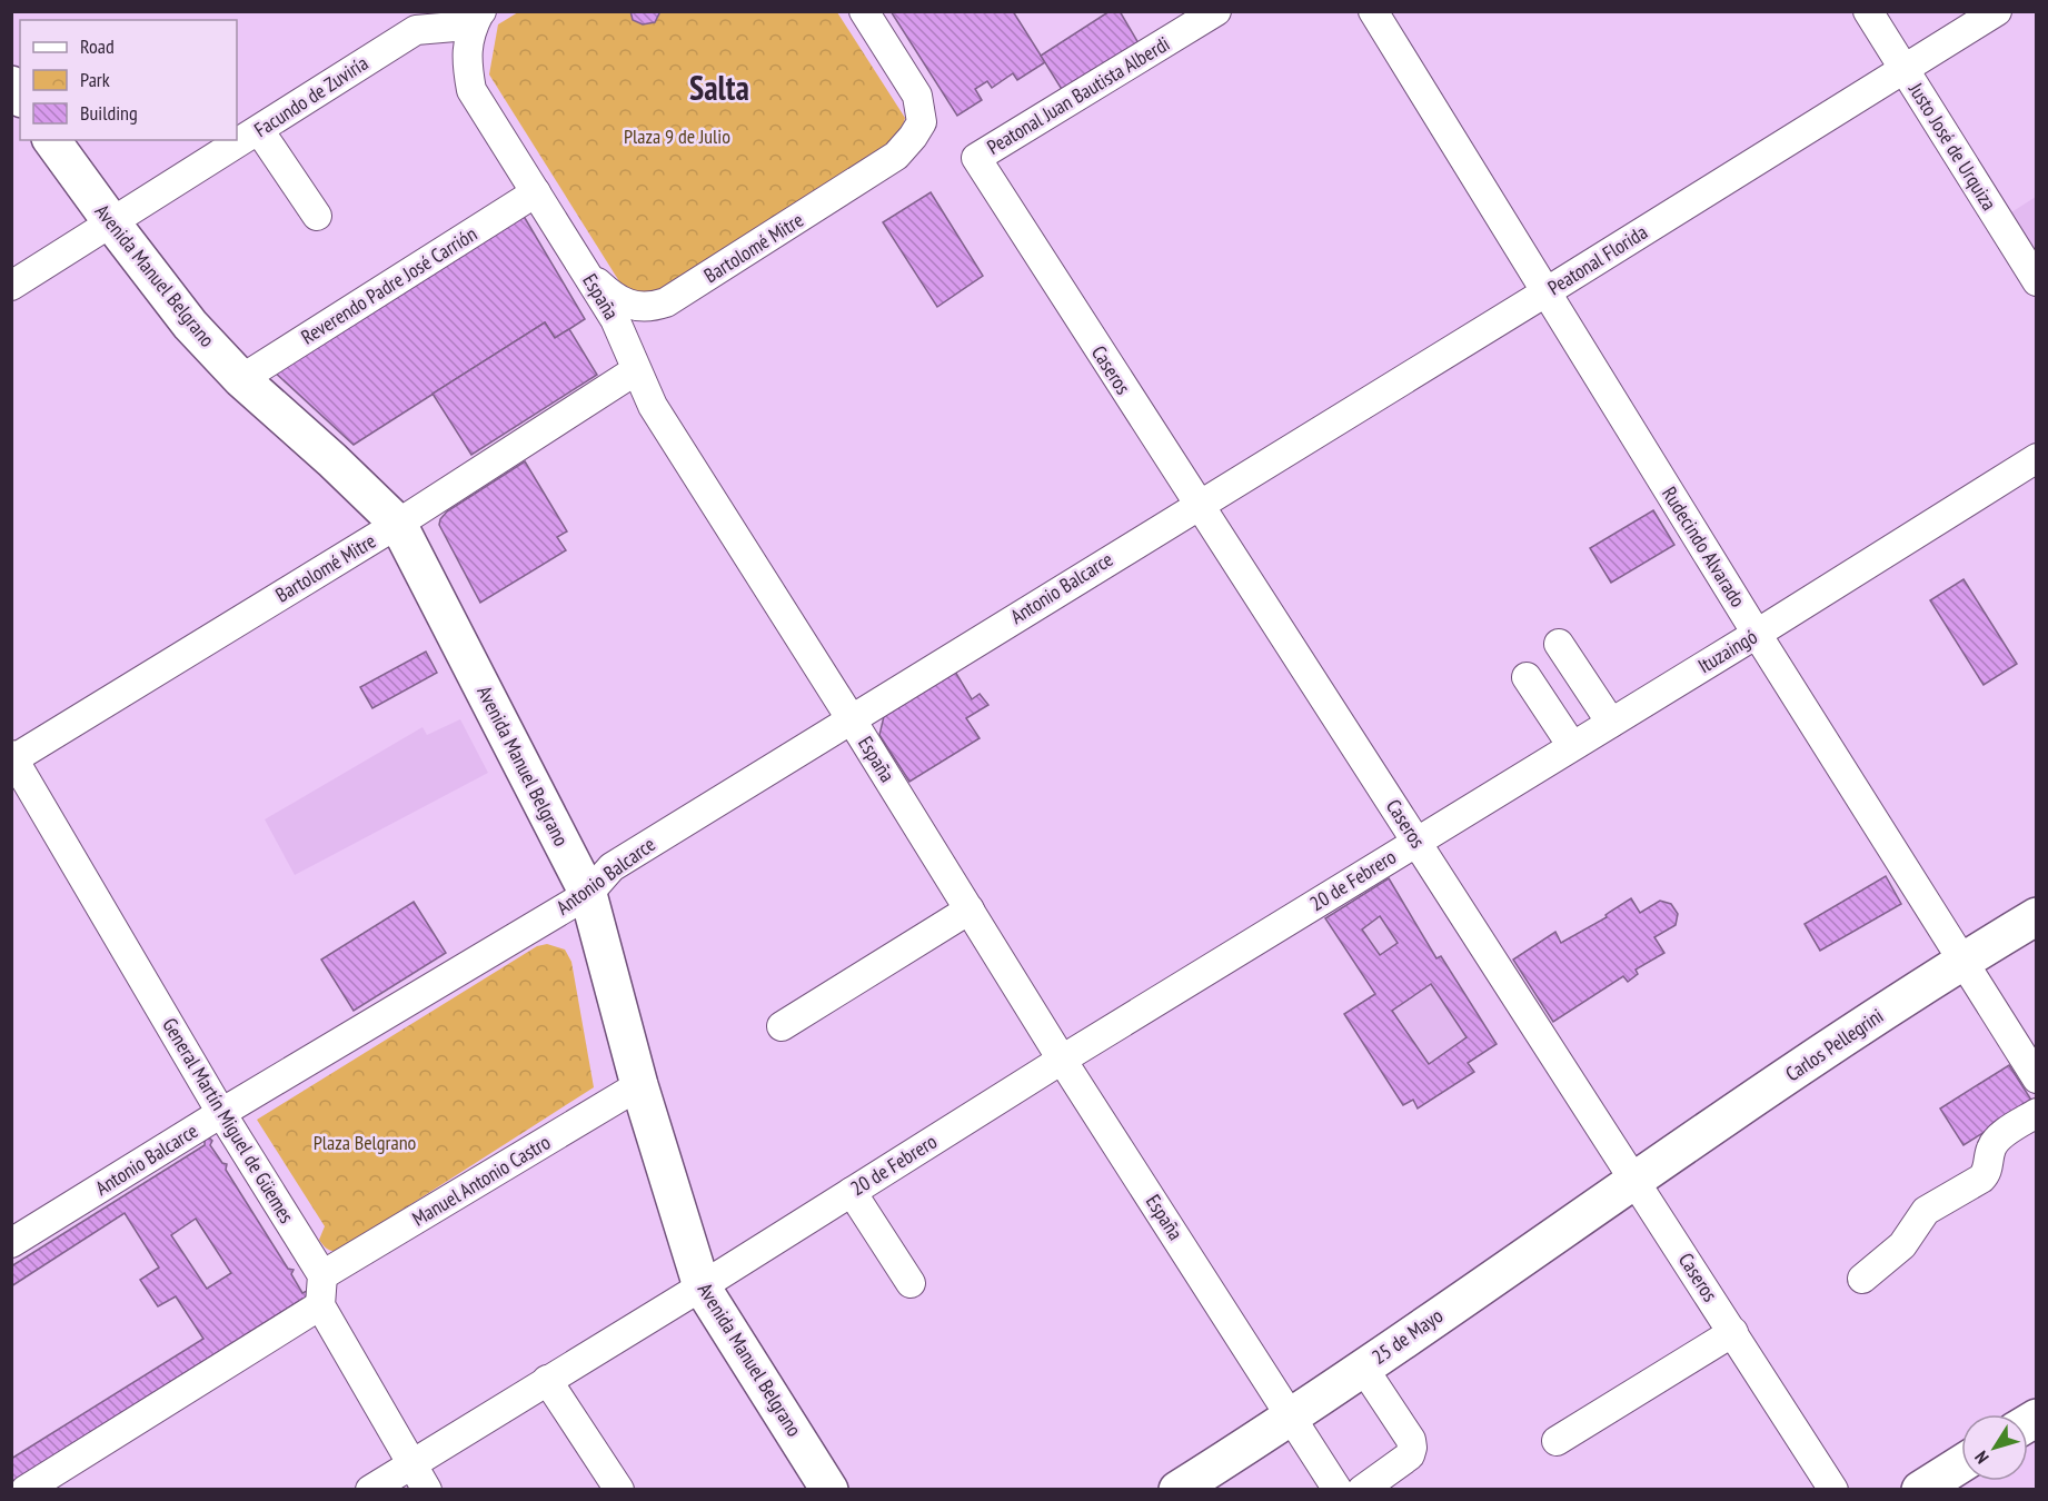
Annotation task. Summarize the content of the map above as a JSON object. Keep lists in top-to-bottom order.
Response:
{
  "streets": {
    "main road": ["Avenida Manuel Belgrano", "Carlos Pellegrini", "25 de Mayo"],
    "street": [
      "Peatonal Juan Bautista Alberdi",
      "Facundo de Zuviría",
      "Justo José de Urquiza",
      "Bartolomé Mitre",
      "Peatonal Florida",
      "Reverendo Padre José Carrión",
      "España",
      "Caseros",
      "Rudecindo Alvarado",
      "Antonio Balcarce",
      "Ituzaingó",
      "20 de Febrero",
      "General Martín Miguel de Güemes",
      "Manuel Antonio Castro"
    ]
  },
  "crossings": [
    ["Peatonal Juan Bautista Alberdi", "Caseros"],
    ["Facundo de Zuviría", "Avenida Manuel Belgrano"],
    ["Facundo de Zuviría", "España"],
    ["Justo José de Urquiza", "Peatonal Florida"],
    ["Bartolomé Mitre", "Avenida Manuel Belgrano"],
    ["Bartolomé Mitre", "España"],
    ["Bartolomé Mitre", "General Martín Miguel de Güemes"],
    ["Peatonal Florida", "Caseros"],
    ["Peatonal Florida", "Rudecindo Alvarado"],
    ["Peatonal Florida", "Antonio Balcarce"],
    ["Avenida Manuel Belgrano", "Reverendo Padre José Carrión"],
    ["Avenida Manuel Belgrano", "Antonio Balcarce"],
    ["Avenida Manuel Belgrano", "20 de Febrero"],
    ["Avenida Manuel Belgrano", "Manuel Antonio Castro"],
    ["Reverendo Padre José Carrión", "España"],
    ["España", "Antonio Balcarce"],
    ["España", "20 de Febrero"],
    ["España", "25 de Mayo"],
    ["Caseros", "Antonio Balcarce"],
    ["Caseros", "Ituzaingó"],
    ["Caseros", "20 de Febrero"],
    ["Caseros", "Carlos Pellegrini"],
    ["Caseros", "25 de Mayo"],
    ["Rudecindo Alvarado", "Ituzaingó"],
    ["Rudecindo Alvarado", "Carlos Pellegrini"],
    ["Antonio Balcarce", "General Martín Miguel de Güemes"],
    ["Ituzaingó", "20 de Febrero"],
    ["Carlos Pellegrini", "25 de Mayo"],
    ["General Martín Miguel de Güemes", "Manuel Antonio Castro"]
  ],
  "districts": ["Salta"],
  "parks": ["Plaza 9 de Julio", "Plaza Belgrano"],
  "legend": ["Road", "Park", "Building"],
  "north": "bottom left"
}
